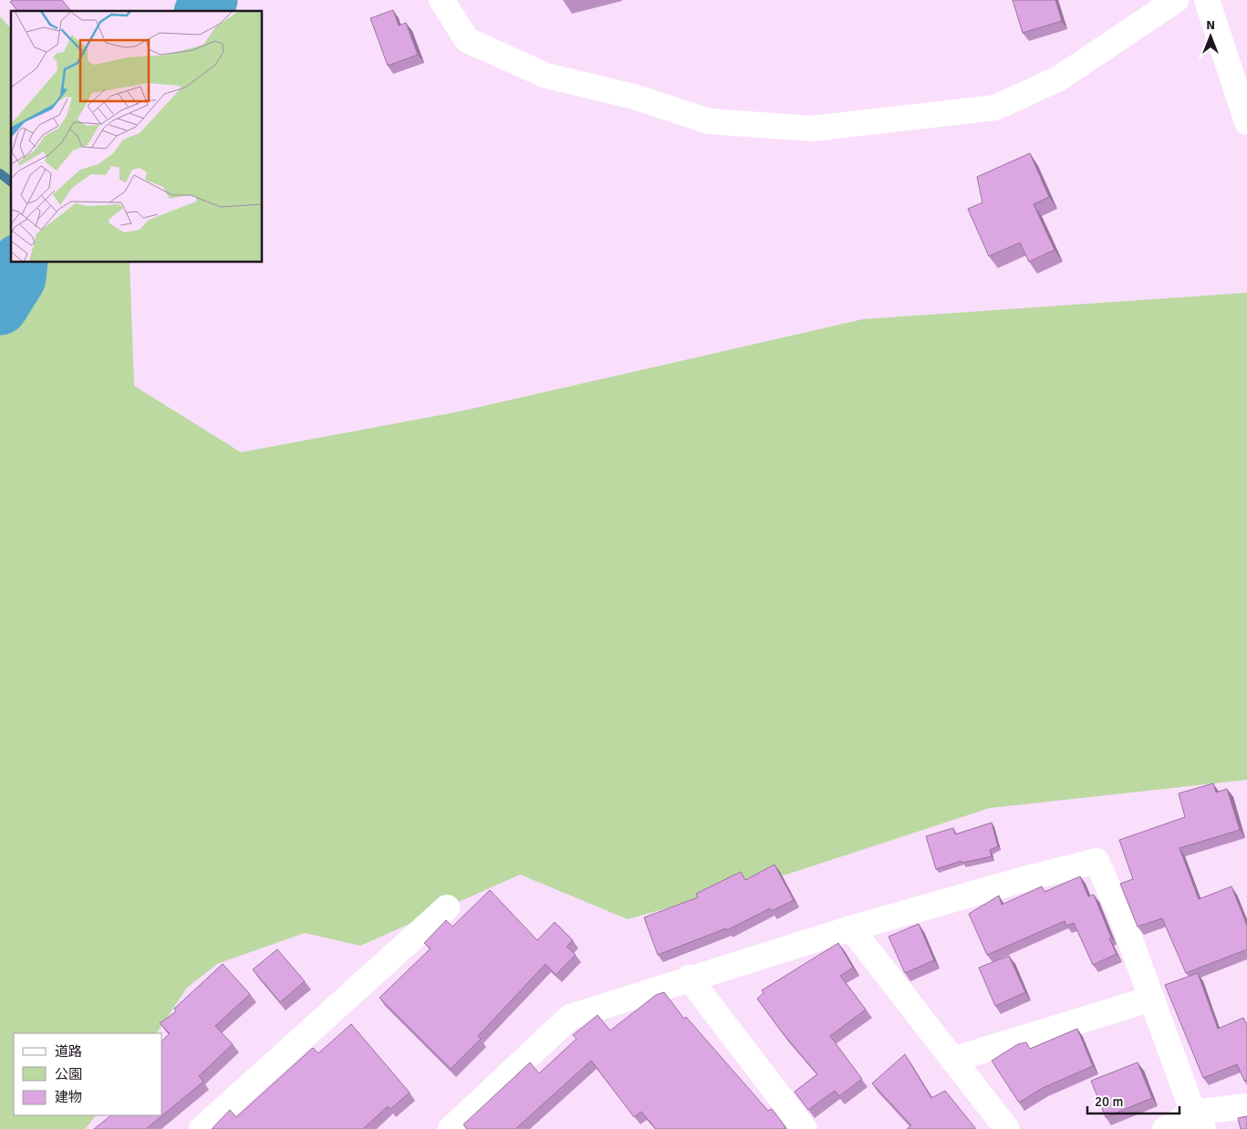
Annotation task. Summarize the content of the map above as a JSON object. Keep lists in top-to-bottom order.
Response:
{
  "legend": ["道路", "公園", "建物"],
  "scale_bar": "20 m",
  "north": "top"
}
